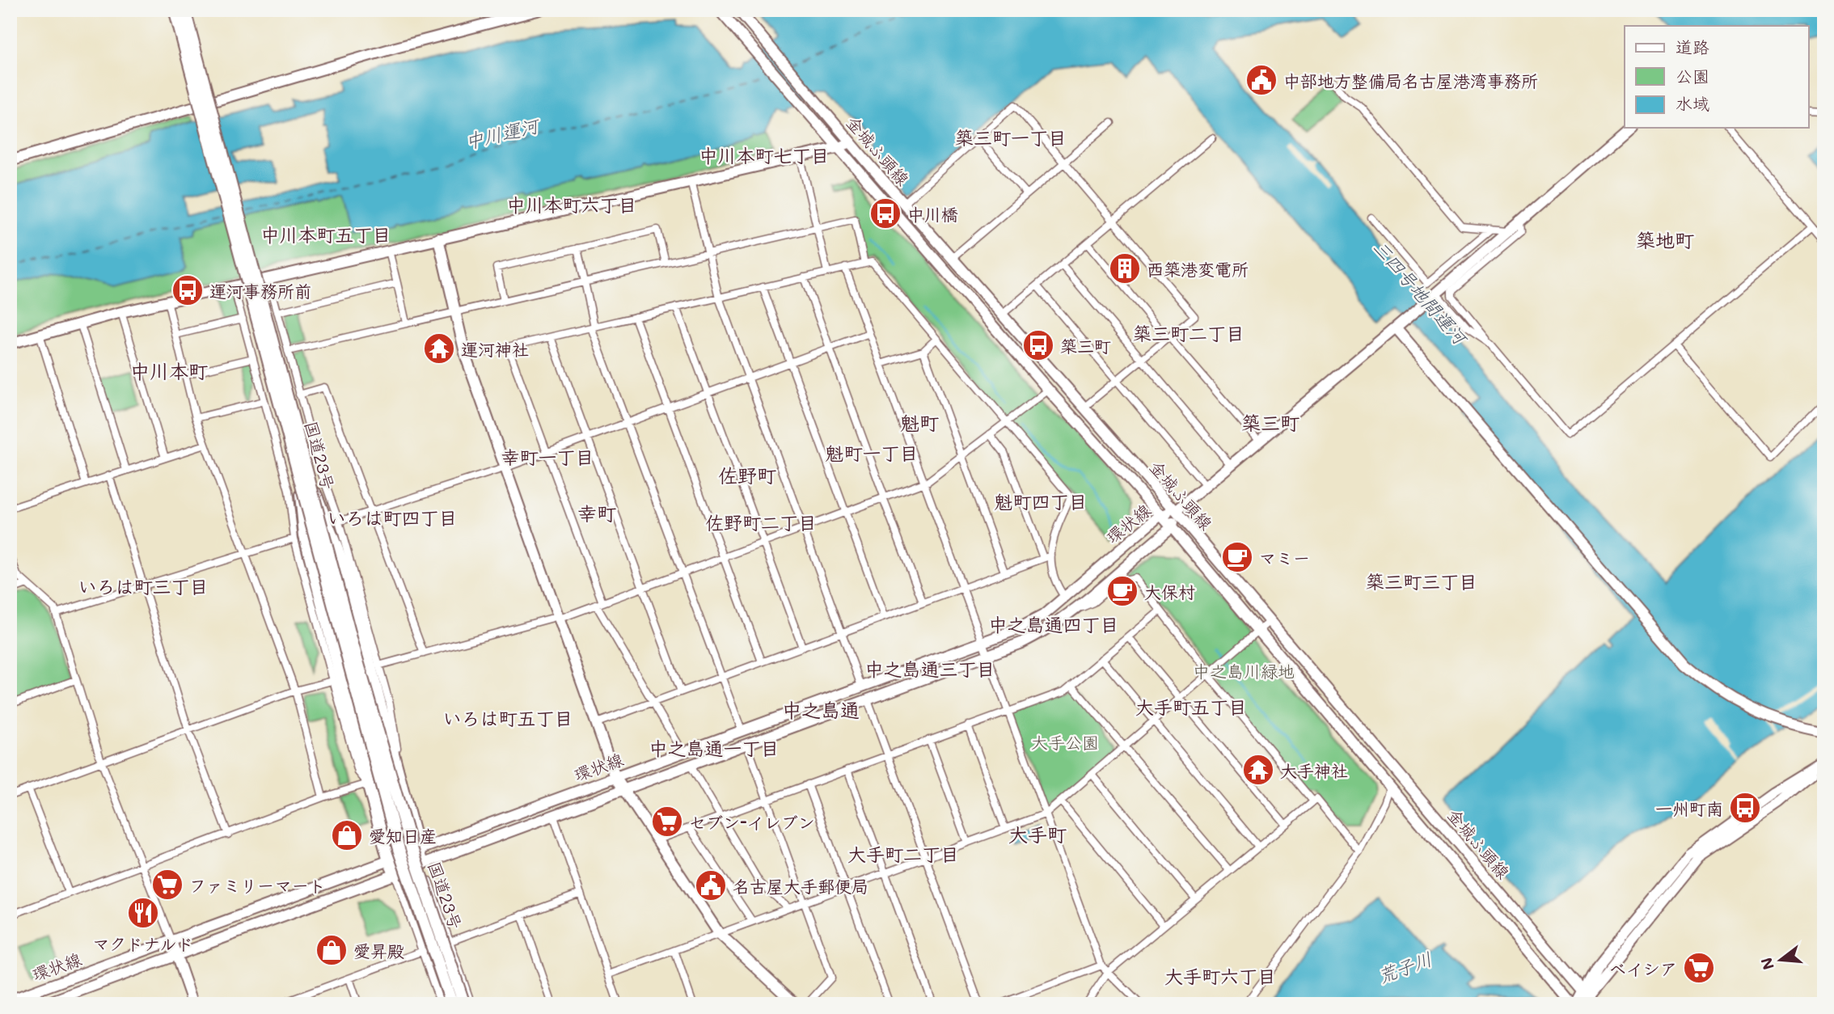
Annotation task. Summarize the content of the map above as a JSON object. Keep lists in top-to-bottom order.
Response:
{
  "streets": {
    "highway": ["国道23号"],
    "main road": ["金城ふ頭線", "環状線"]
  },
  "crossings": [
    ["金城ふ頭線", "環状線"]
  ],
  "districts": [
    "築三町一丁目",
    "中川本町七丁目",
    "中川本町六丁目",
    "中川本町五丁目",
    "築地町",
    "築三町二丁目",
    "中川本町",
    "魁町",
    "築三町",
    "魁町一丁目",
    "幸町一丁目",
    "佐野町",
    "魁町四丁目",
    "幸町",
    "いろは町四丁目",
    "佐野町二丁目",
    "築三町三丁目",
    "いろは町三丁目",
    "中之島通四丁目",
    "中之島通三丁目",
    "大手町五丁目",
    "中之島通",
    "いろは町五丁目",
    "中之島通一丁目",
    "大手町",
    "大手町二丁目",
    "大手町六丁目"
  ],
  "water": ["中川運河", "三四号地間運河", "荒子川"],
  "parks": ["中之島川緑地", "大手公園"],
  "places": {
    "public building": ["中部地方整備局名古屋港湾事務所", "名古屋大手郵便局"],
    "bus stop": [
      "中川橋",
      "運河事務所前",
      "築三町",
      "一州町南"
    ],
    "building": ["西築港変電所"],
    "temple": ["運河神社", "大手神社"],
    "cafe": ["マミー", "大保村"],
    "supermarket": ["セブン-イレブン", "ファミリーマート", "ベイシア"],
    "shop": ["愛知日産", "愛昇殿"],
    "restaurant": ["マクドナルド"]
  },
  "legend": ["道路", "公園", "水域"],
  "north": "left"
}
